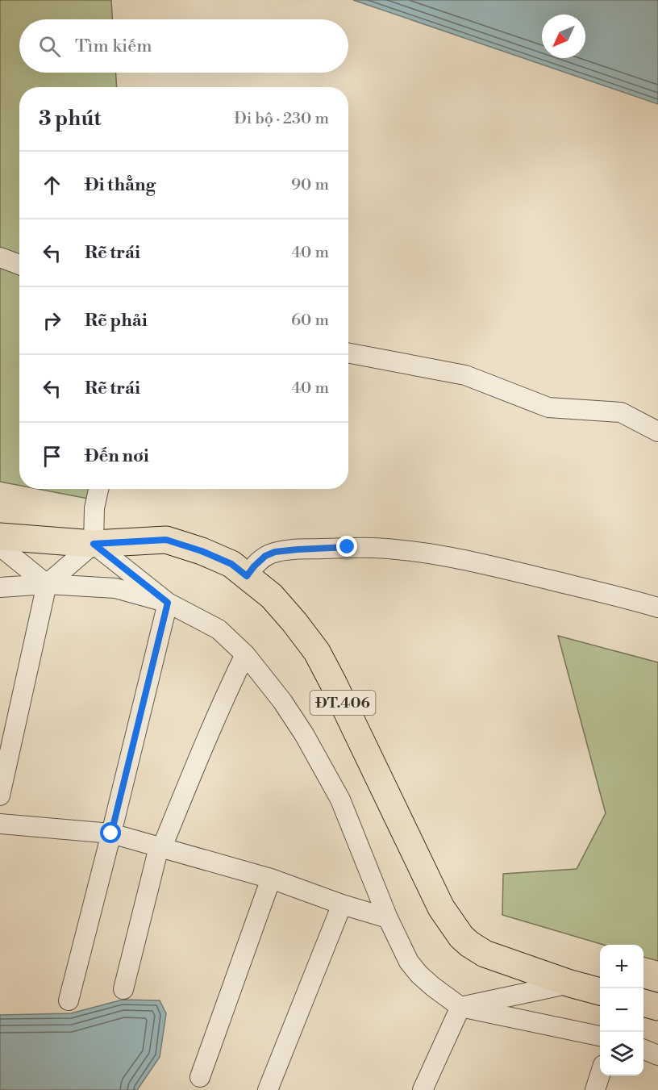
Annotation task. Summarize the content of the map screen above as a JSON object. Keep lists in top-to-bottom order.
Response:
{
  "streets": {
    "main road": ["ĐT.406"]
  },
  "north": "bottom left",
  "page": {
    "search": "Tìm kiếm",
    "heading": ["3 phút", "Đi bộ · 230 m"],
    "list": [
      ["Đi thẳng", "90 m"],
      ["Rẽ trái", "40 m"],
      ["Rẽ phải", "60 m"],
      ["Rẽ trái", "40 m"],
      "Đến nơi"
    ],
    "map_buttons": ["+", "−"]
  }
}
